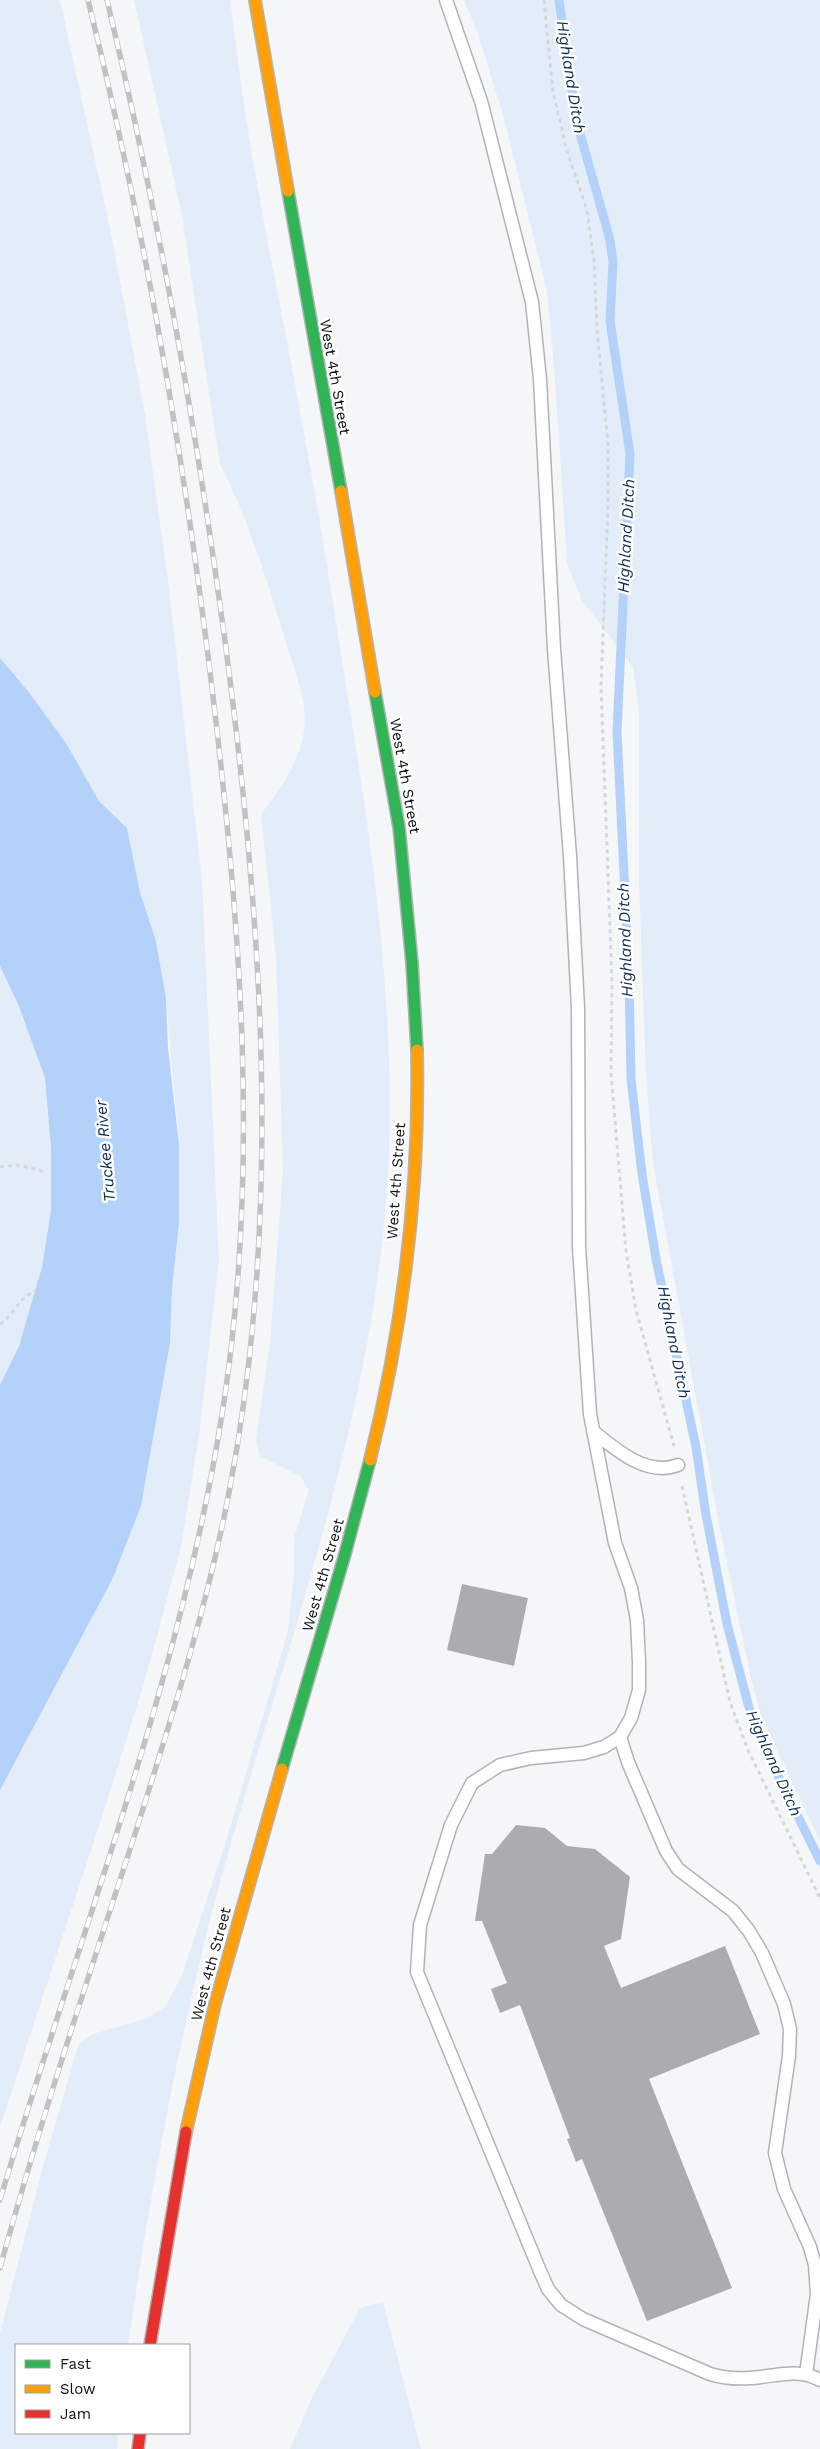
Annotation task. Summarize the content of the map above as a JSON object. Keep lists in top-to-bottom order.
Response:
{
  "streets": {
    "main road": ["West 4th Street"]
  },
  "water": ["Highland Ditch", "Truckee River"],
  "legend": ["Fast", "Slow", "Jam"]
}
